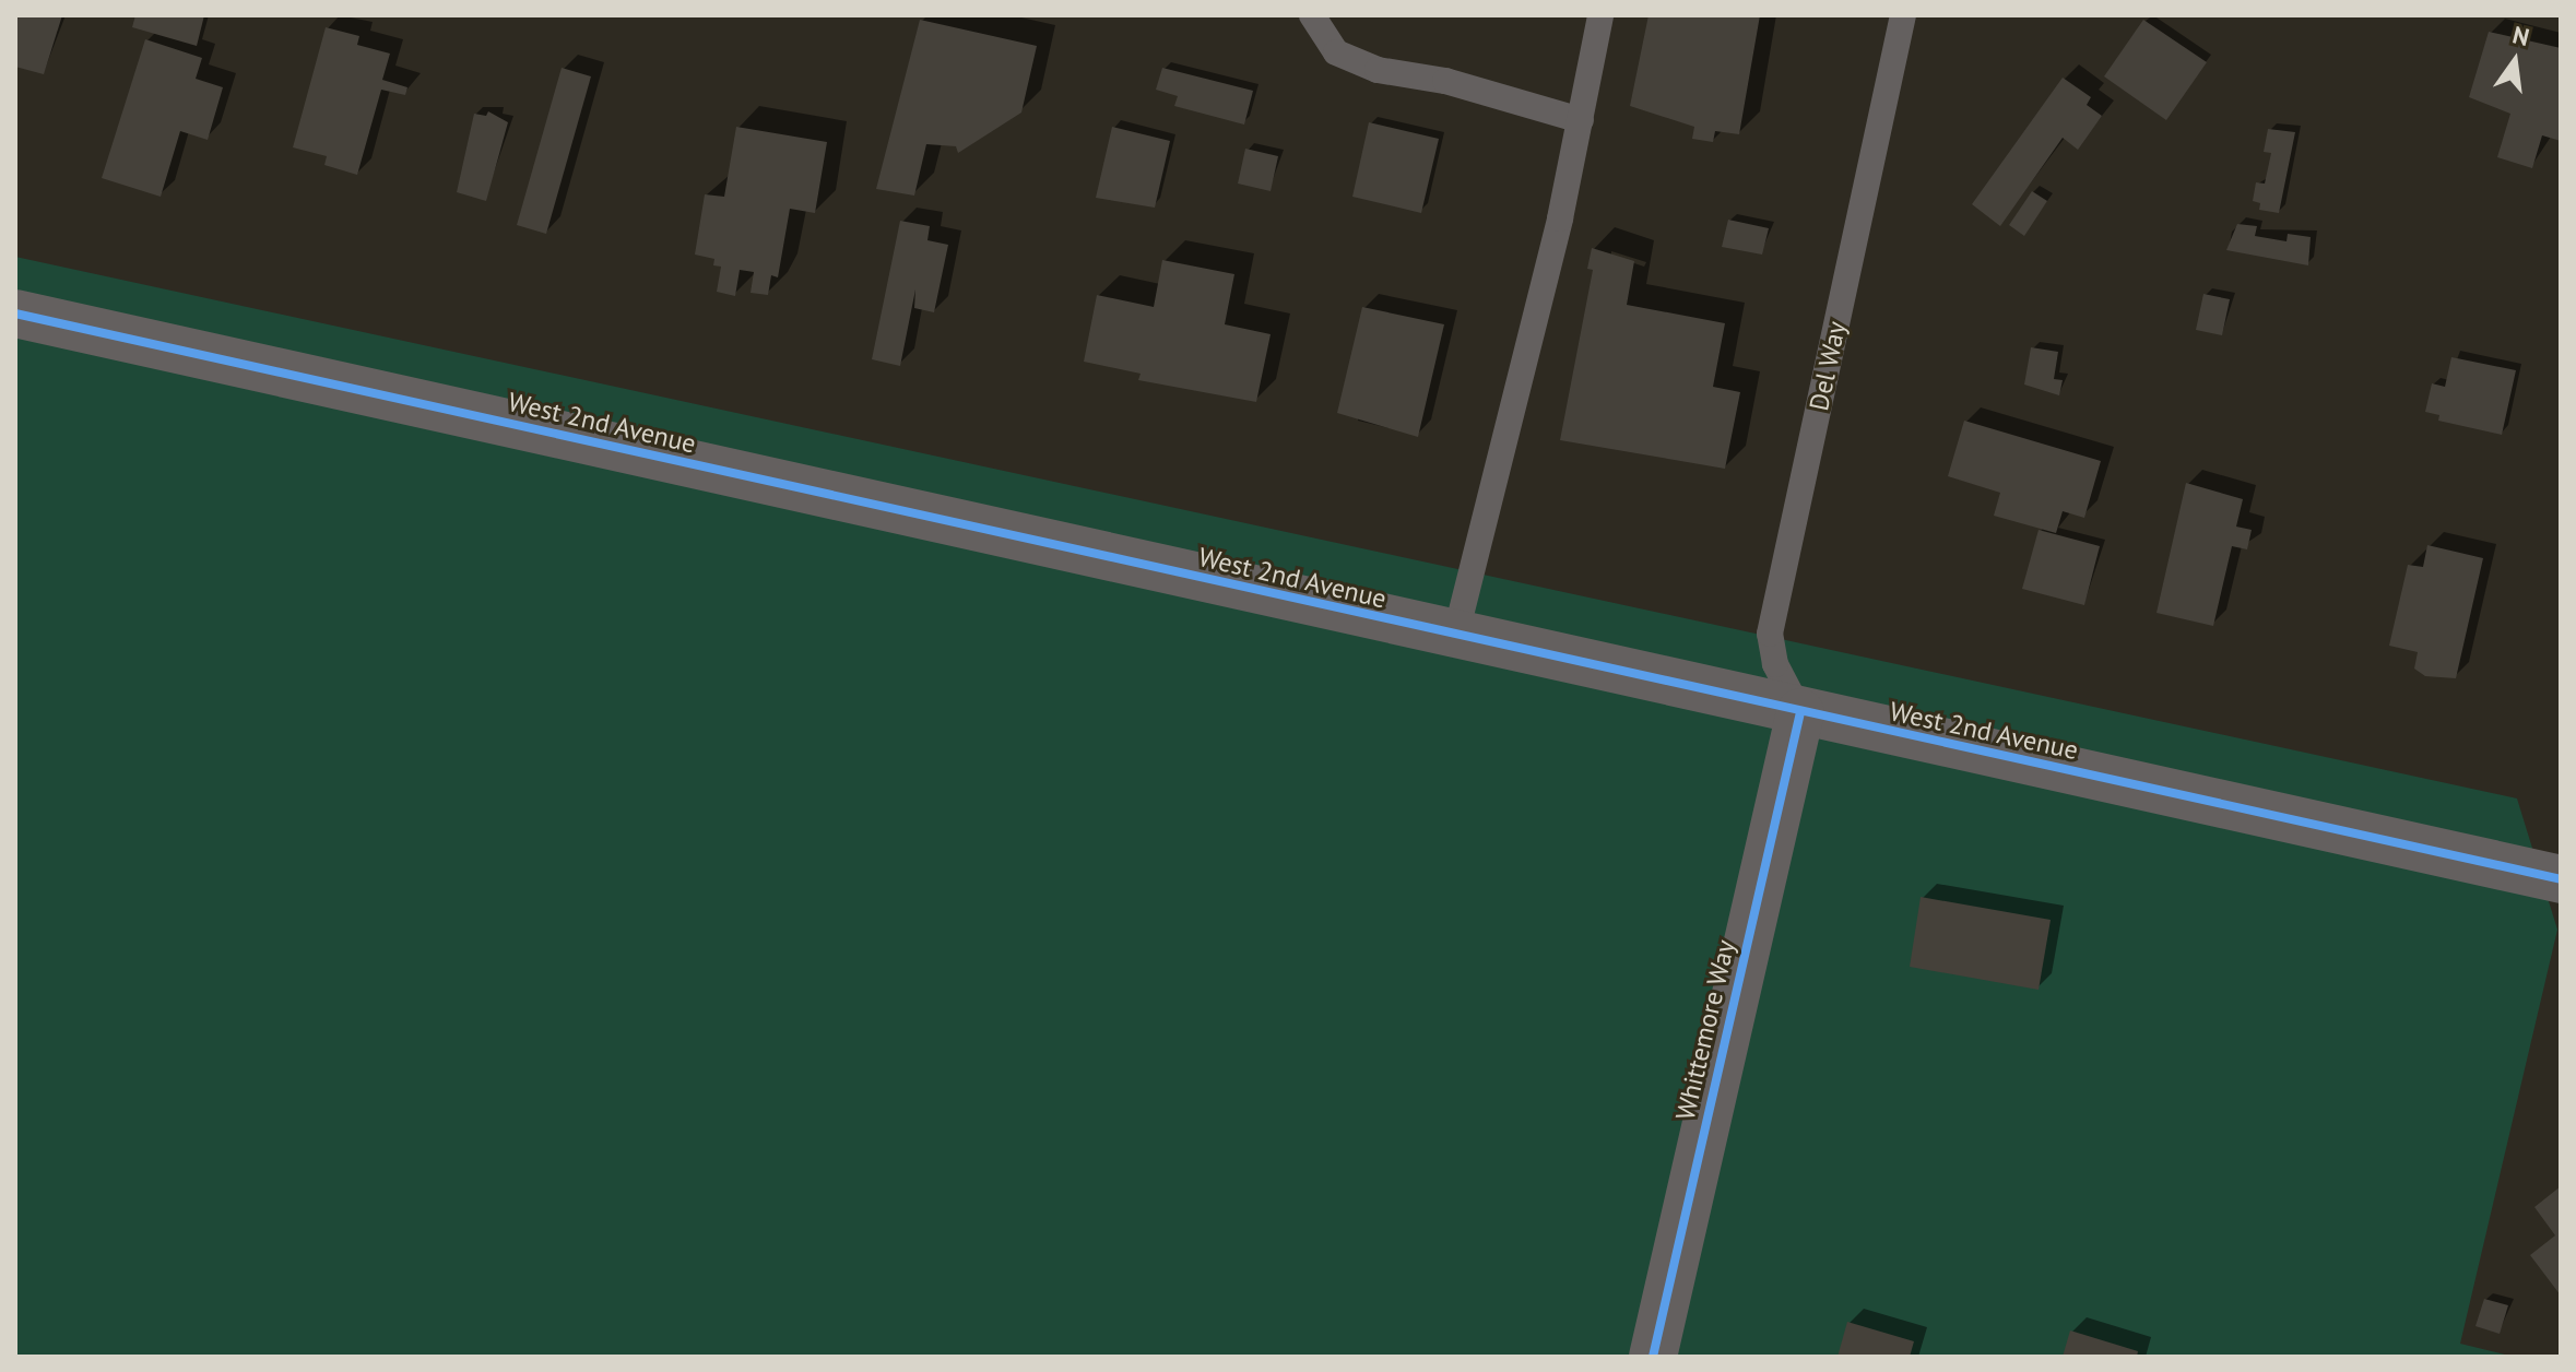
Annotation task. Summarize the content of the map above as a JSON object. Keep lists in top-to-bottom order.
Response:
{
  "streets": {
    "street": ["West 2nd Avenue", "Whittemore Way"],
    "lane": ["Del Way"]
  },
  "crossings": [
    ["Del Way", "West 2nd Avenue"],
    ["Del Way", "Whittemore Way"],
    ["West 2nd Avenue", "Whittemore Way"]
  ],
  "north": "top"
}
